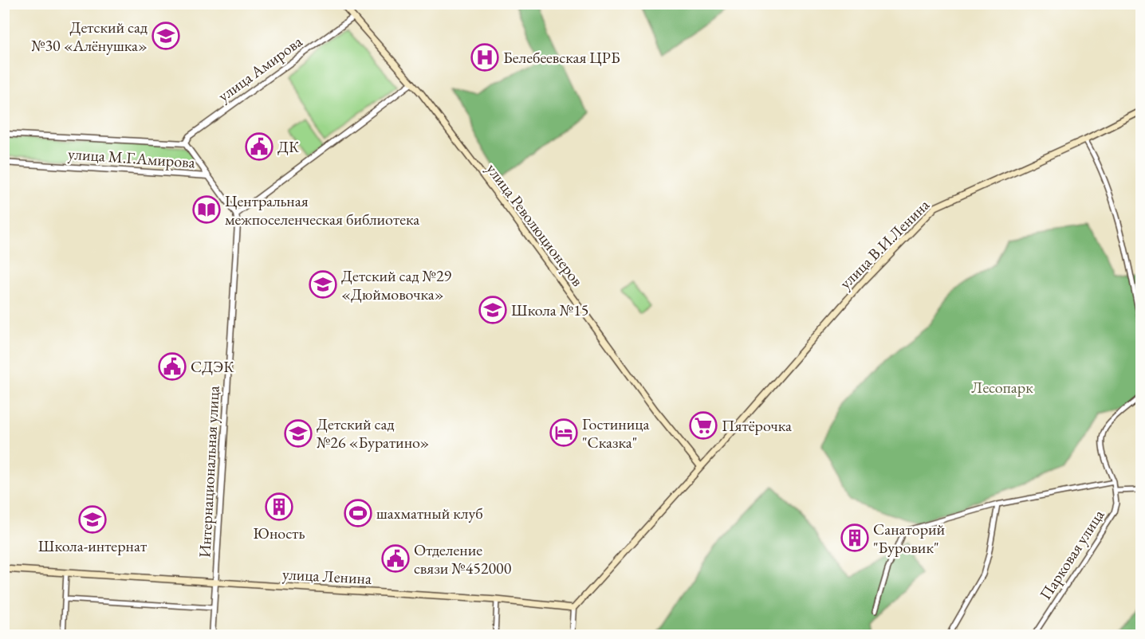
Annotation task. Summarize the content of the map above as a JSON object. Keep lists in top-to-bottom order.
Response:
{
  "streets": {
    "main road": ["улица Революционеров", "улица В.И.Ленина", "улица Ленина"],
    "street": [
      "улица Амирова",
      "улица М.Г.Амирова",
      "Интернациональная улица",
      "Парковая улица"
    ]
  },
  "crossings": [
    ["улица Амирова", "улица М.Г.Амирова"],
    ["улица Амирова", "улица Революционеров"],
    ["улица Революционеров", "улица В.И.Ленина"],
    ["Интернациональная улица", "улица Ленина"]
  ],
  "parks": ["Лесопарк"],
  "places": {
    "school or university": [
      "Детский сад №30 «Алёнушка»",
      "Детский сад №29 «Дюймовочка»",
      "Школа №15",
      "Детский сад №26 «Буратино»",
      "Школа-интернат"
    ],
    "hospital": ["Белебеевская ЦРБ"],
    "public building": ["ДК", "СДЭК", "Отделение связи №452000"],
    "library": ["Центральная межпоселенческая библиотека"],
    "supermarket": ["Пятёрочка"],
    "hotel": ["Гостиница \"Сказка\""],
    "building": ["Юность", "Санаторий \"Буровик\""],
    "sports": ["шахматный клуб"]
  }
}
